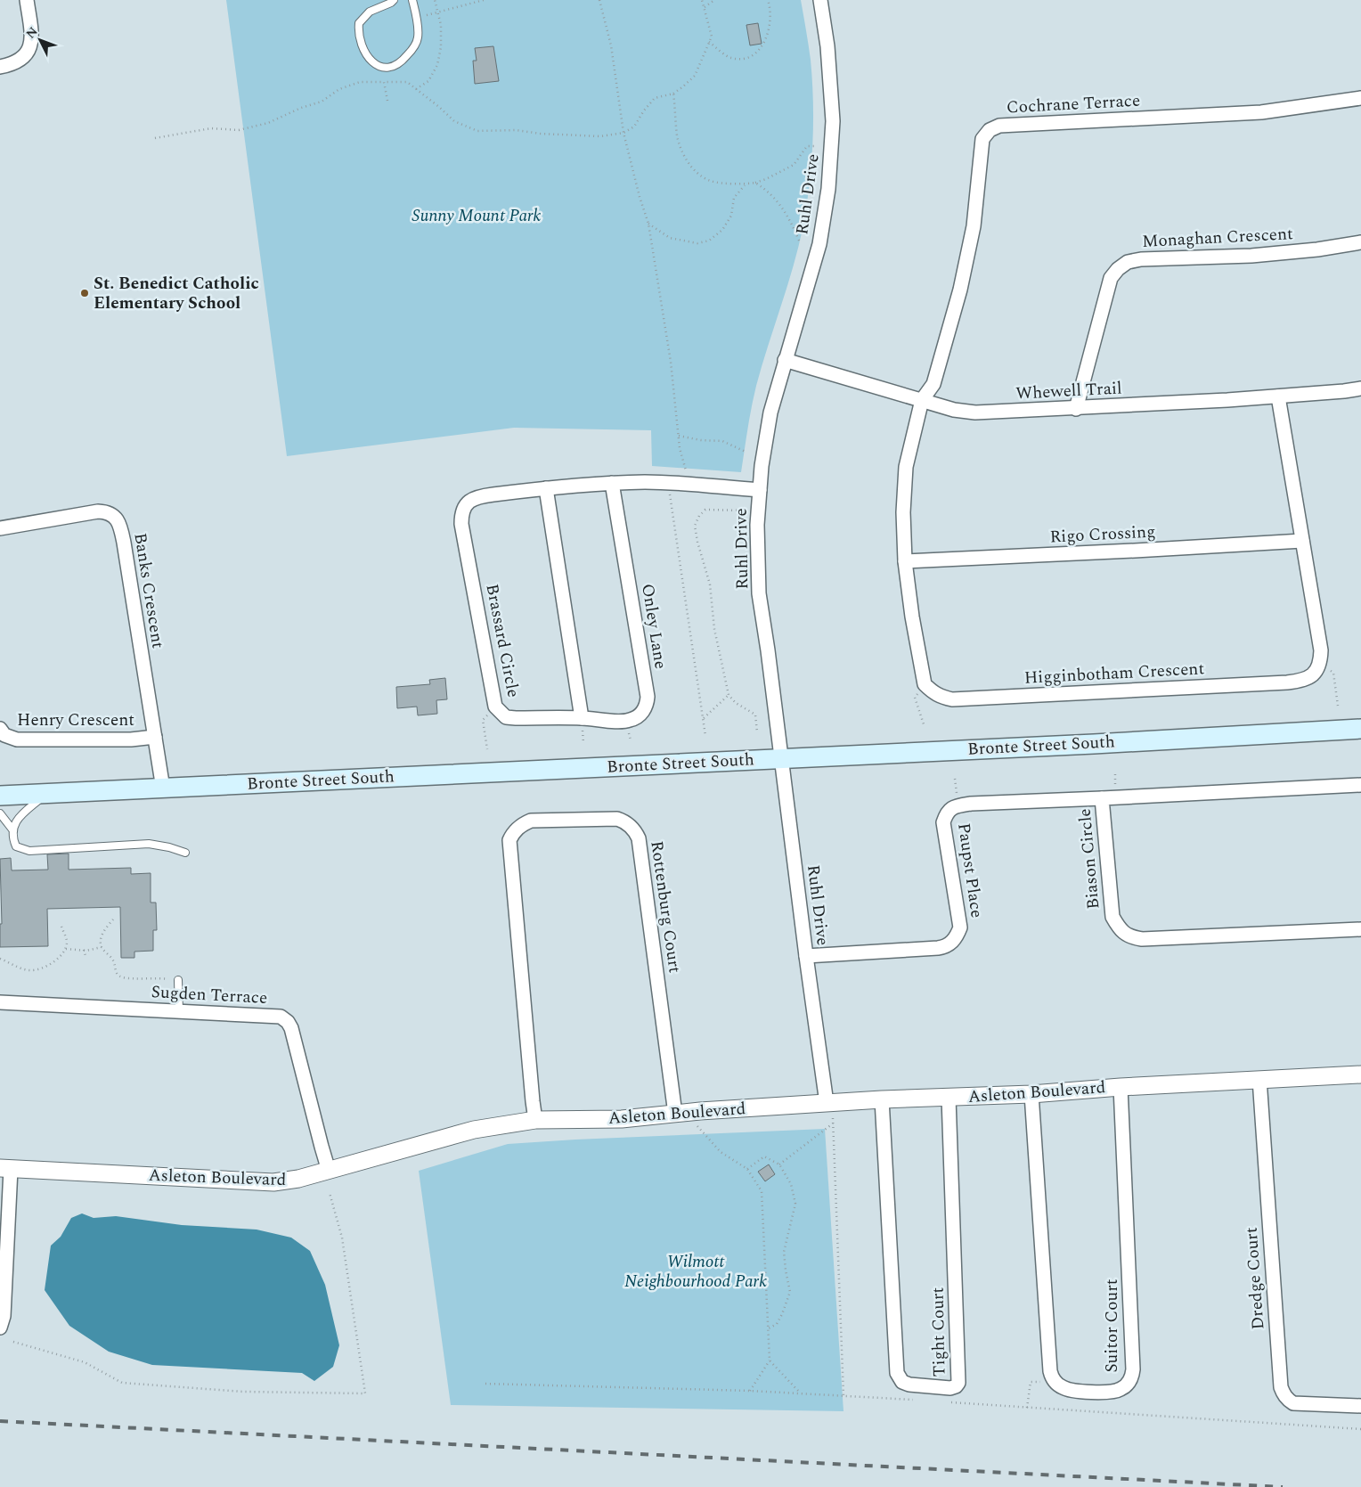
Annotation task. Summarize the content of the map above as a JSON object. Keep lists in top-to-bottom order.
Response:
{
  "streets": {
    "main road": ["Bronte Street South"],
    "street": [
      "Cochrane Terrace",
      "Ruhl Drive",
      "Monaghan Crescent",
      "Whewell Trail",
      "Rigo Crossing",
      "Banks Crescent",
      "Onley Lane",
      "Brassard Circle",
      "Higginbotham Crescent",
      "Henry Crescent",
      "Biason Circle",
      "Paupst Place",
      "Rottenburg Court",
      "Sugden Terrace",
      "Asleton Boulevard",
      "Dredge Court",
      "Suitor Court",
      "Tight Court"
    ]
  },
  "crossings": [
    ["Cochrane Terrace", "Whewell Trail"],
    ["Ruhl Drive", "Whewell Trail"],
    ["Ruhl Drive", "Brassard Circle"],
    ["Ruhl Drive", "Bronte Street South"],
    ["Ruhl Drive", "Paupst Place"],
    ["Ruhl Drive", "Asleton Boulevard"],
    ["Monaghan Crescent", "Whewell Trail"],
    ["Banks Crescent", "Henry Crescent"],
    ["Banks Crescent", "Bronte Street South"],
    ["Onley Lane", "Brassard Circle"],
    ["Biason Circle", "Paupst Place"],
    ["Rottenburg Court", "Asleton Boulevard"],
    ["Sugden Terrace", "Asleton Boulevard"],
    ["Asleton Boulevard", "Dredge Court"],
    ["Asleton Boulevard", "Suitor Court"],
    ["Asleton Boulevard", "Tight Court"]
  ],
  "parks": ["Sunny Mount Park", "Wilmott Neighbourhood Park"],
  "places": ["St. Benedict Catholic Elementary School"],
  "north": "top left"
}
